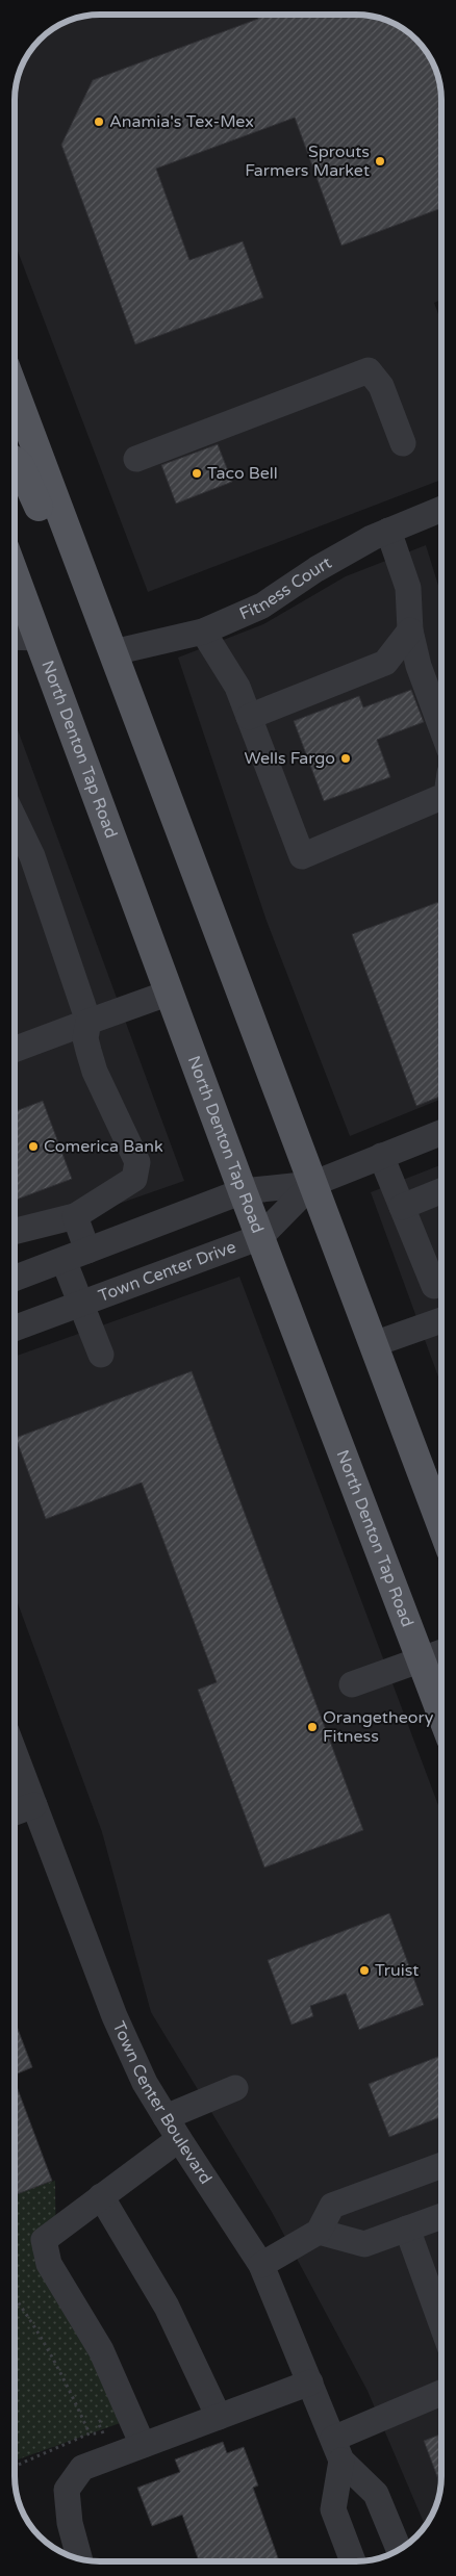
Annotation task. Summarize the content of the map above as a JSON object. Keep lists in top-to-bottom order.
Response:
{
  "streets": {
    "main road": ["North Denton Tap Road"],
    "street": ["Fitness Court", "Town Center Drive", "Town Center Boulevard"]
  },
  "crossings": [
    ["North Denton Tap Road", "Town Center Drive"]
  ],
  "places": [
    "Anamia's Tex-Mex",
    "Sprouts Farmers Market",
    "Taco Bell",
    "Wells Fargo",
    "Comerica Bank",
    "Orangetheory Fitness",
    "Truist"
  ]
}
